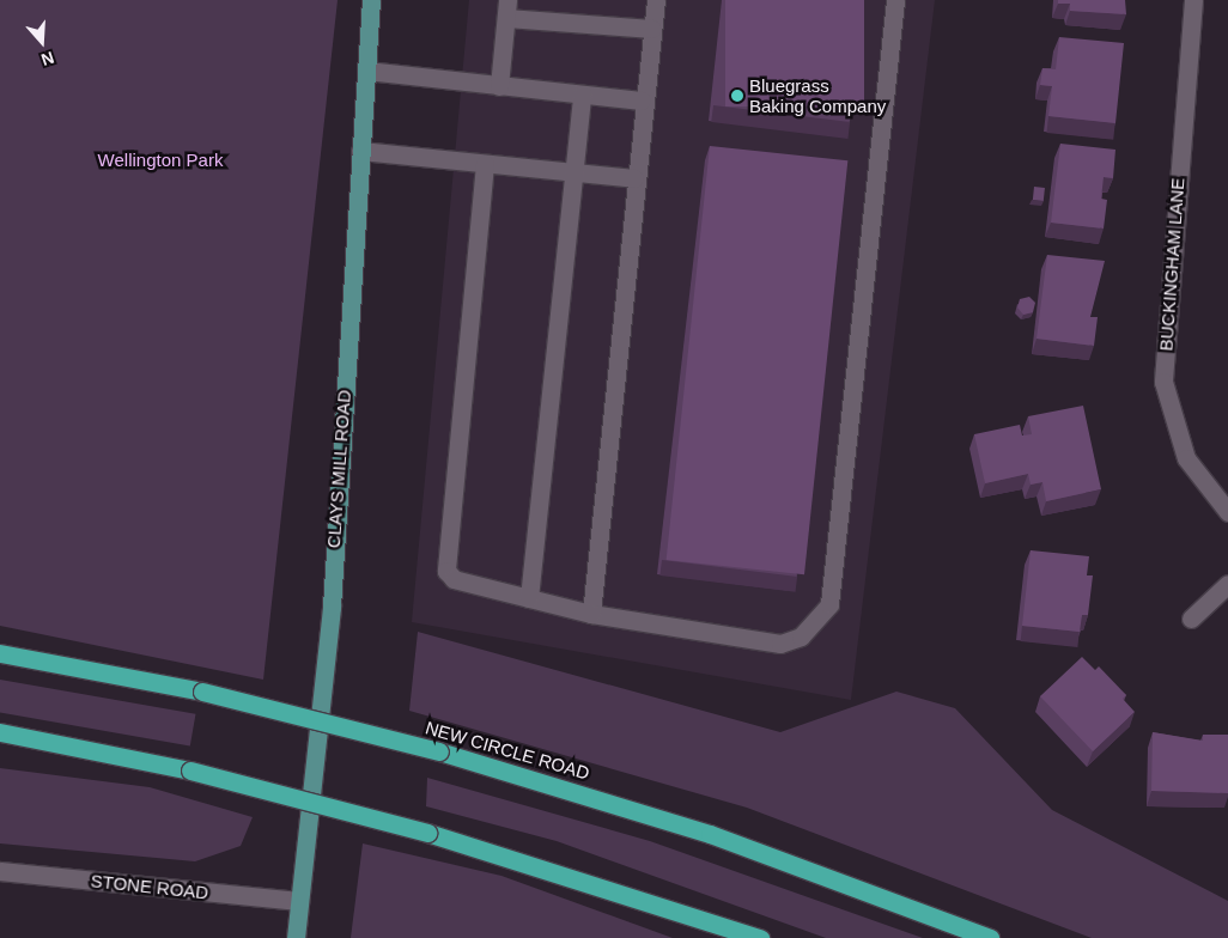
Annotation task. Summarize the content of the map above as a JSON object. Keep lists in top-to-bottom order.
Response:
{
  "streets": {
    "highway": ["NEW CIRCLE ROAD"],
    "main road": ["CLAYS MILL ROAD"],
    "street": ["BUCKINGHAM LANE", "STONE ROAD"]
  },
  "crossings": [
    ["CLAYS MILL ROAD", "STONE ROAD"]
  ],
  "parks": ["Wellington Park"],
  "places": ["Bluegrass Baking Company"],
  "north": "bottom"
}
